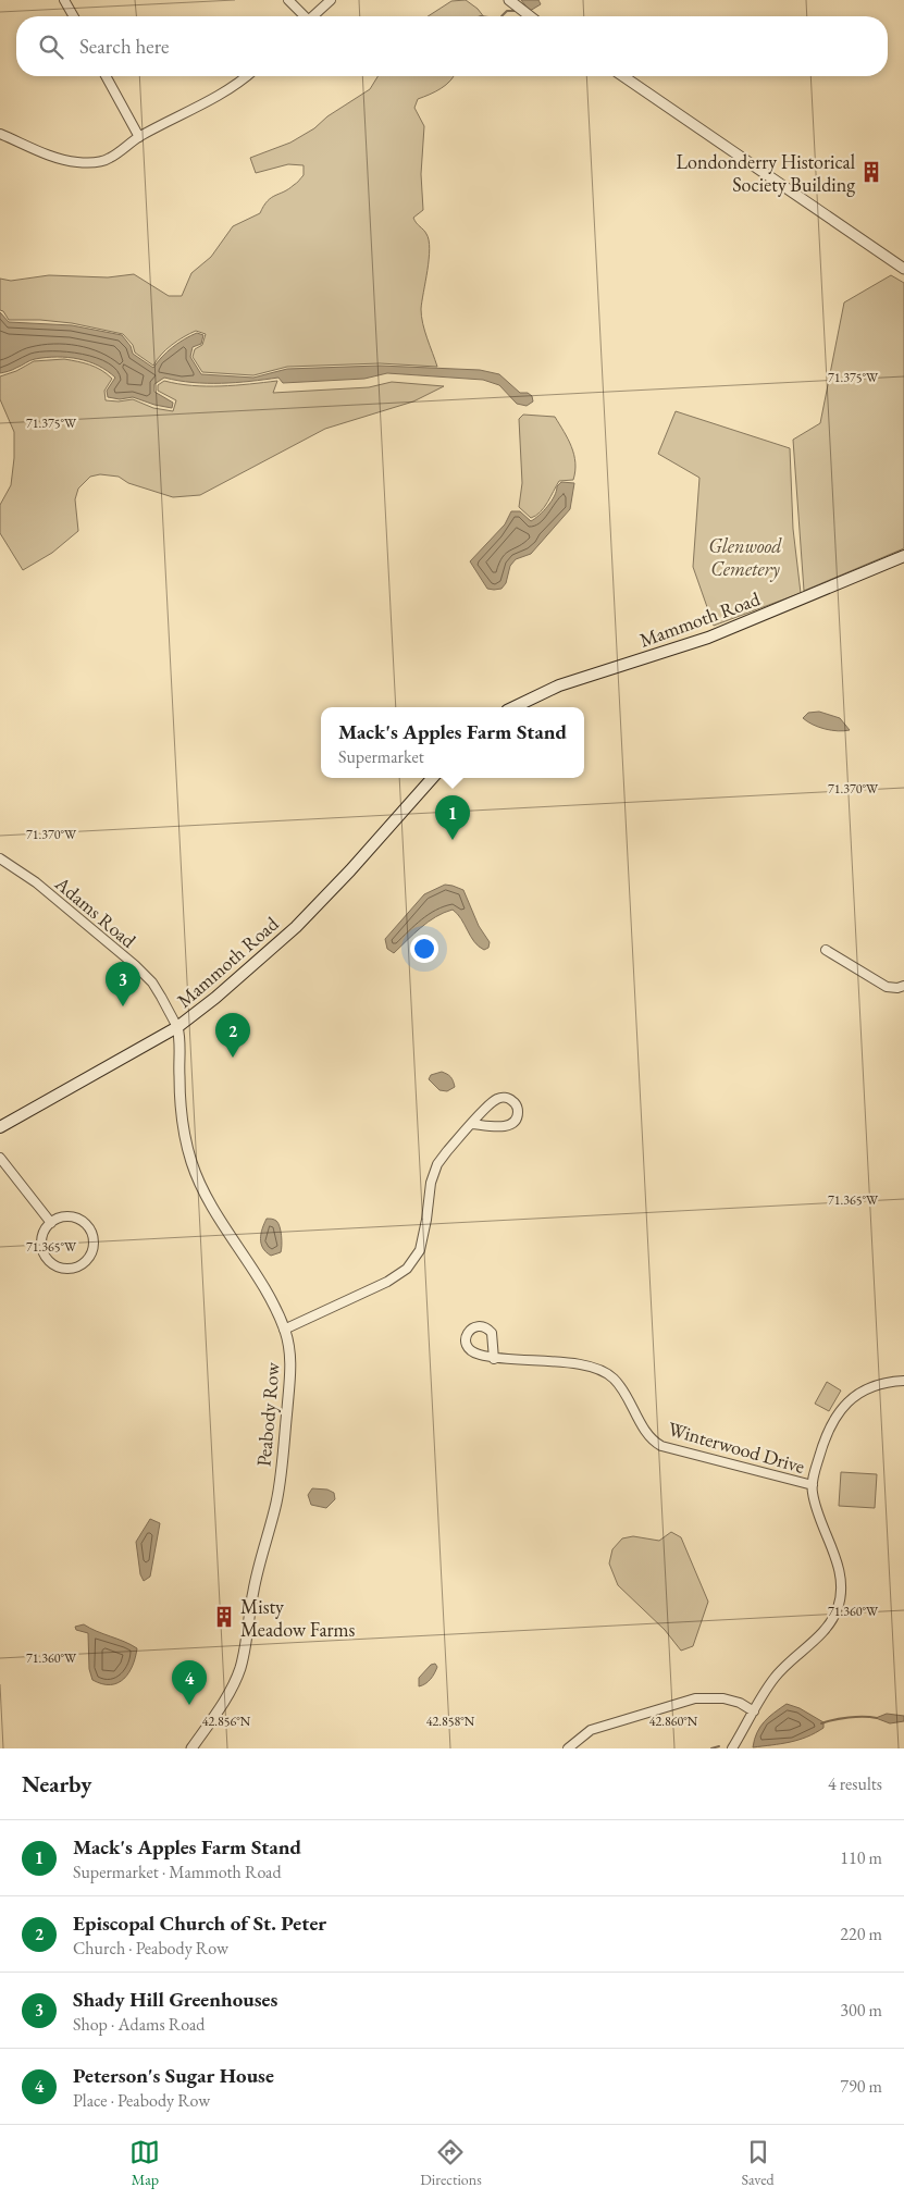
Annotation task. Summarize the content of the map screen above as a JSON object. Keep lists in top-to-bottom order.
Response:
{
  "streets": {
    "main road": ["Mammoth Road"],
    "street": ["Adams Road", "Peabody Row", "Winterwood Drive"]
  },
  "crossings": [
    ["Mammoth Road", "Adams Road"],
    ["Mammoth Road", "Peabody Row"],
    ["Adams Road", "Peabody Row"]
  ],
  "parks": ["Glenwood Cemetery"],
  "places": {
    "building": ["Londonderry Historical Society Building", "Misty Meadow Farms"]
  },
  "page": {
    "search": "Search here",
    "popup": ["Mack's Apples Farm Stand", "Supermarket"],
    "pins": [
      "1",
      "3",
      "2",
      "4"
    ],
    "heading": ["Nearby", "4 results"],
    "list": [
      {
        "mark": "1",
        "name": "Mack's Apples Farm Stand",
        "note": "Supermarket · Mammoth Road",
        "value": "110 m"
      },
      {
        "mark": "2",
        "name": "Episcopal Church of St. Peter",
        "note": "Church · Peabody Row",
        "value": "220 m"
      },
      {
        "mark": "3",
        "name": "Shady Hill Greenhouses",
        "note": "Shop · Adams Road",
        "value": "300 m"
      },
      {
        "mark": "4",
        "name": "Peterson's Sugar House",
        "note": "Place · Peabody Row",
        "value": "790 m"
      }
    ],
    "nav": ["Map", "Directions", "Saved"]
  },
  "coordinates": [
    "71.375°W",
    "71.370°W",
    "71.365°W",
    "71.360°W",
    "42.856°N",
    "42.858°N",
    "42.860°N"
  ]
}
